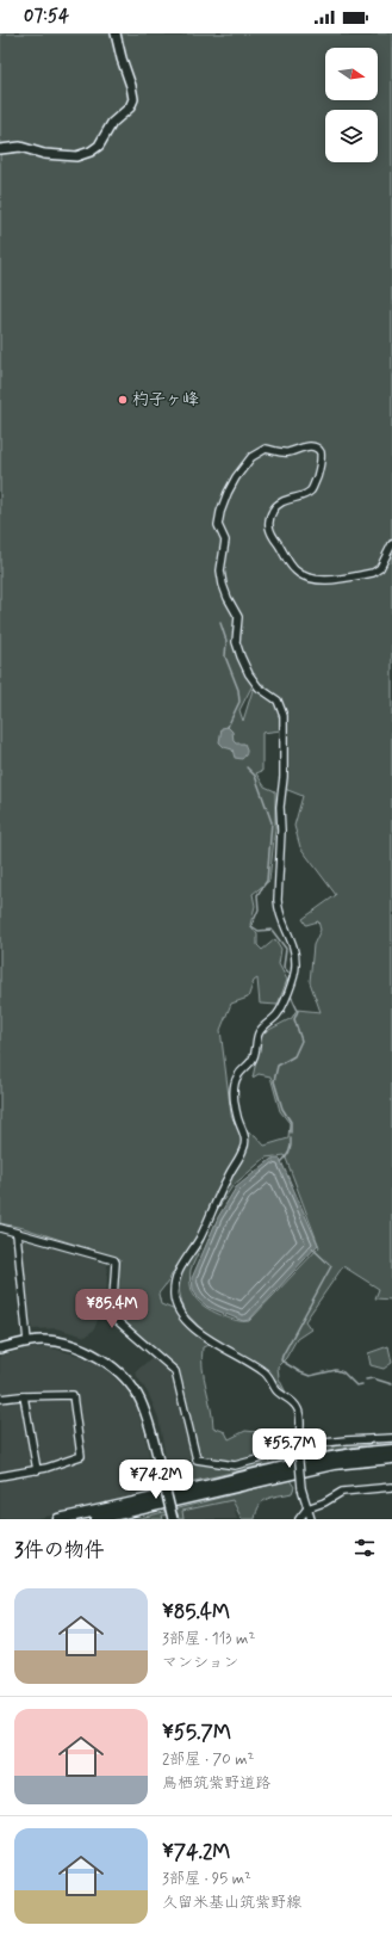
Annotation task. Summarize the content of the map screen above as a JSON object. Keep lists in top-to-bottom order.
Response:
{
  "places": ["杓子ヶ峰"],
  "north": "right",
  "page": {
    "status": "07:54",
    "price": ["¥85.4M", "¥55.7M", "¥74.2M"],
    "heading": "3件の物件",
    "list": [
      {
        "name": "¥85.4M",
        "note": "3部屋 · 113 m² · マンション"
      },
      {
        "name": "¥55.7M",
        "note": "2部屋 · 70 m² · 鳥栖筑紫野道路"
      },
      {
        "name": "¥74.2M",
        "note": "3部屋 · 95 m² · 久留米基山筑紫野線"
      }
    ]
  }
}
